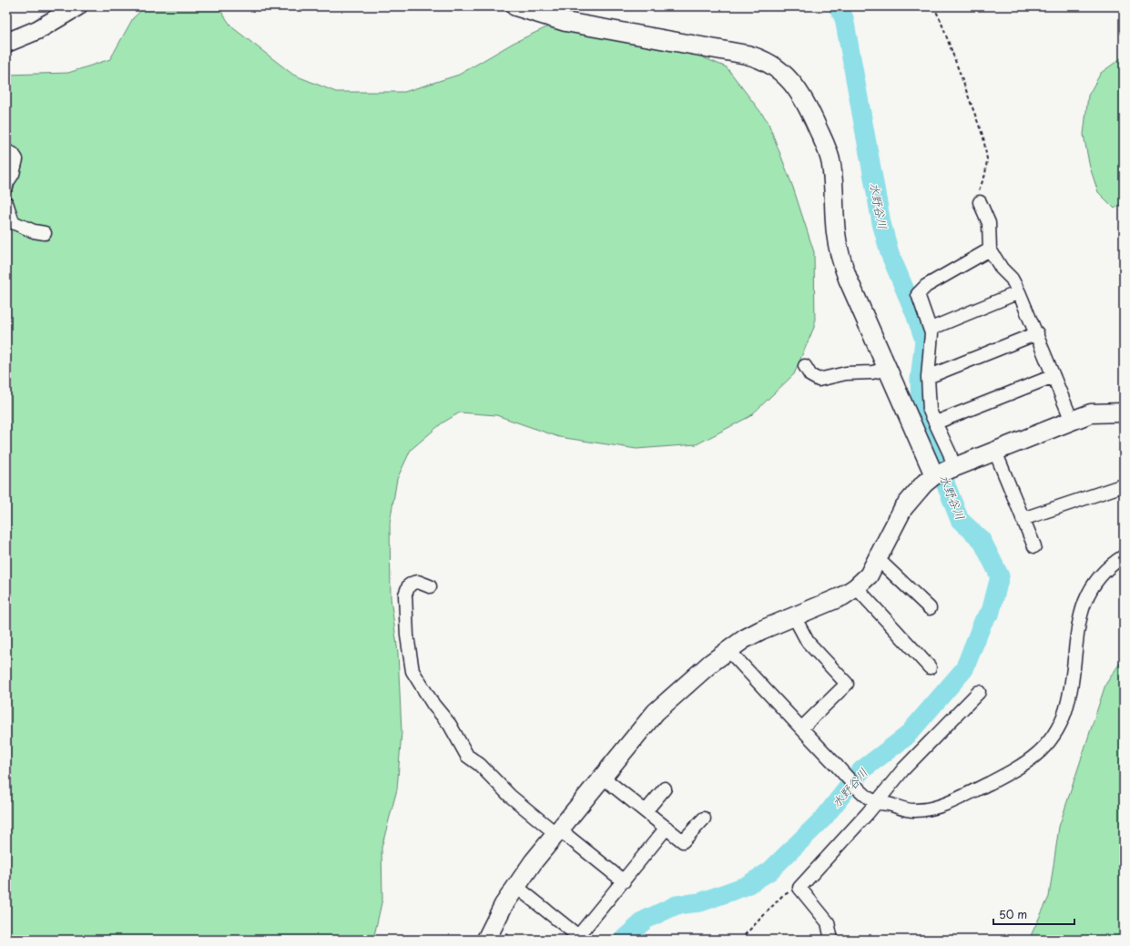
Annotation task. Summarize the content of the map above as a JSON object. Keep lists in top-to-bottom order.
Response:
{
  "water": ["水野谷川"],
  "scale_bar": "50 m"
}
